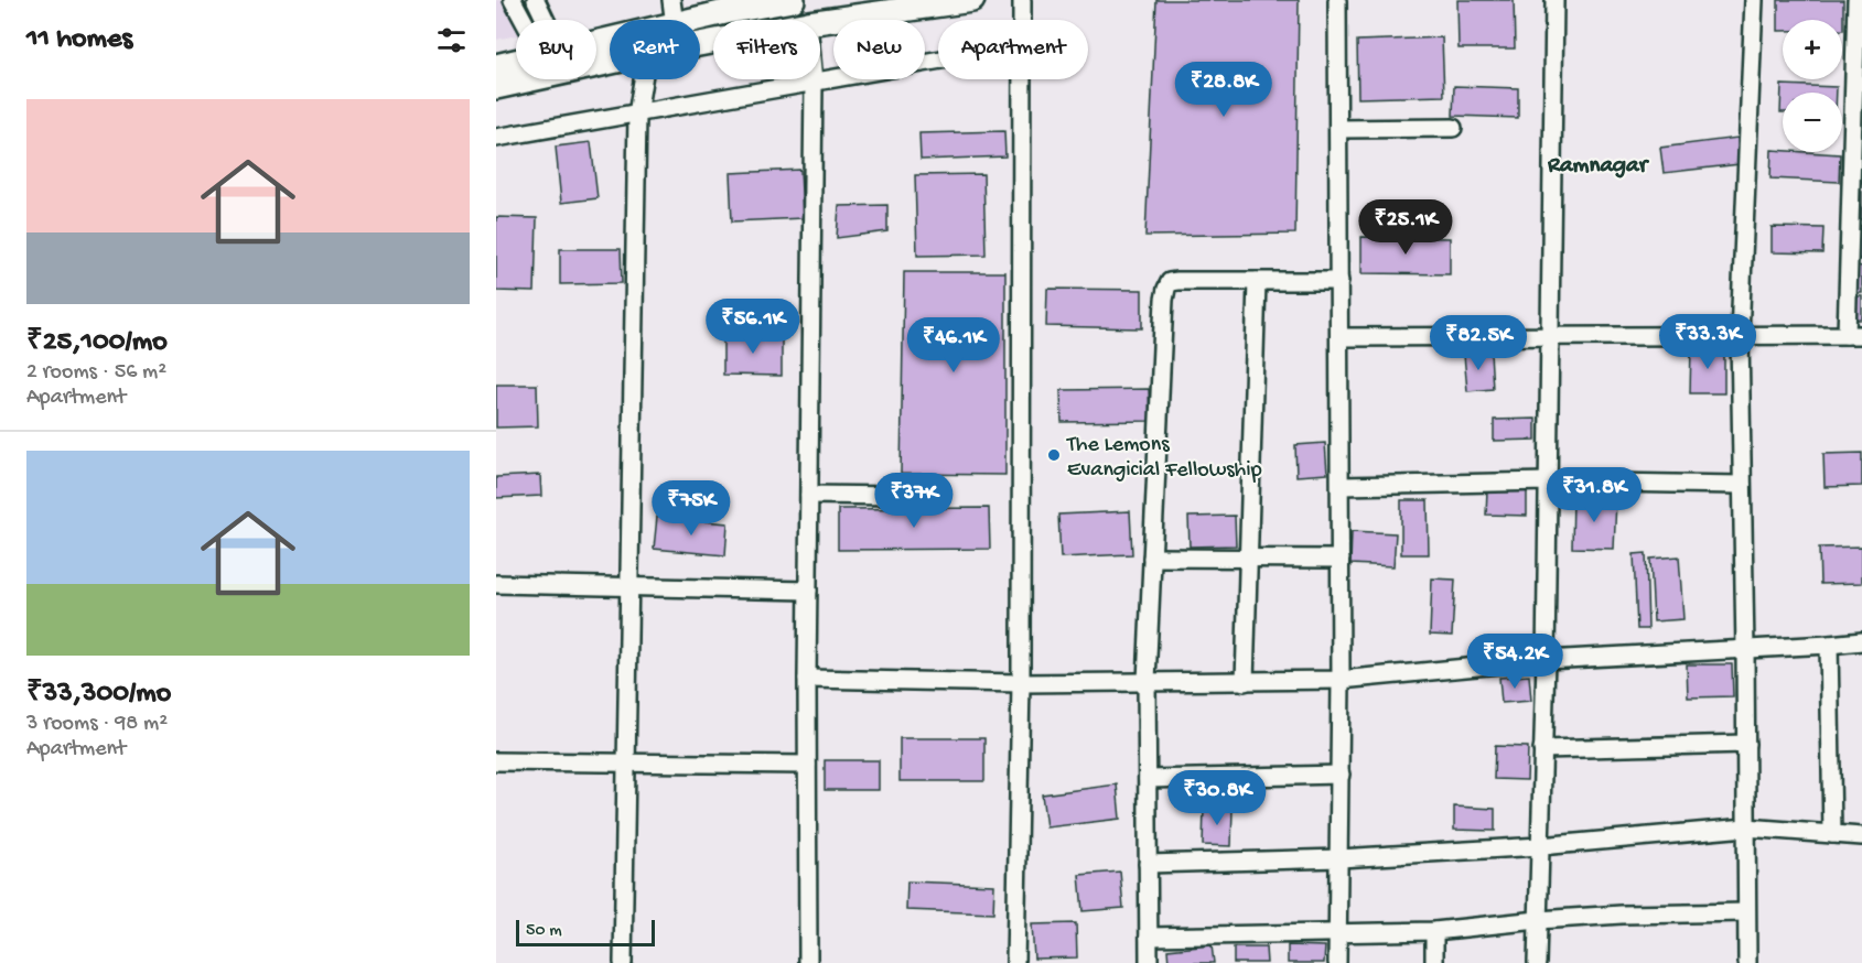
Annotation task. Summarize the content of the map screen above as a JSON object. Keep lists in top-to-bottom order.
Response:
{
  "districts": ["Ramnagar"],
  "places": ["The Lemons Evangicial Fellowship"],
  "scale_bar": "50 m",
  "page": {
    "heading": "11 homes",
    "map_buttons": ["+", "−"],
    "chip": [
      "Buy",
      "Rent",
      "Filters",
      "New",
      "Apartment"
    ],
    "price": [
      "₹28.8K",
      "₹25.1K",
      "₹56.1K",
      "₹33.3K",
      "₹82.5K",
      "₹46.1K",
      "₹31.8K",
      "₹37K",
      "₹75K",
      "₹54.2K",
      "₹30.8K"
    ],
    "list": [
      {
        "name": "₹25,100/mo",
        "note": "2 rooms · 56 m² · Apartment"
      },
      {
        "name": "₹33,300/mo",
        "note": "3 rooms · 98 m² · Apartment"
      }
    ],
    "scale": "50 m"
  }
}
